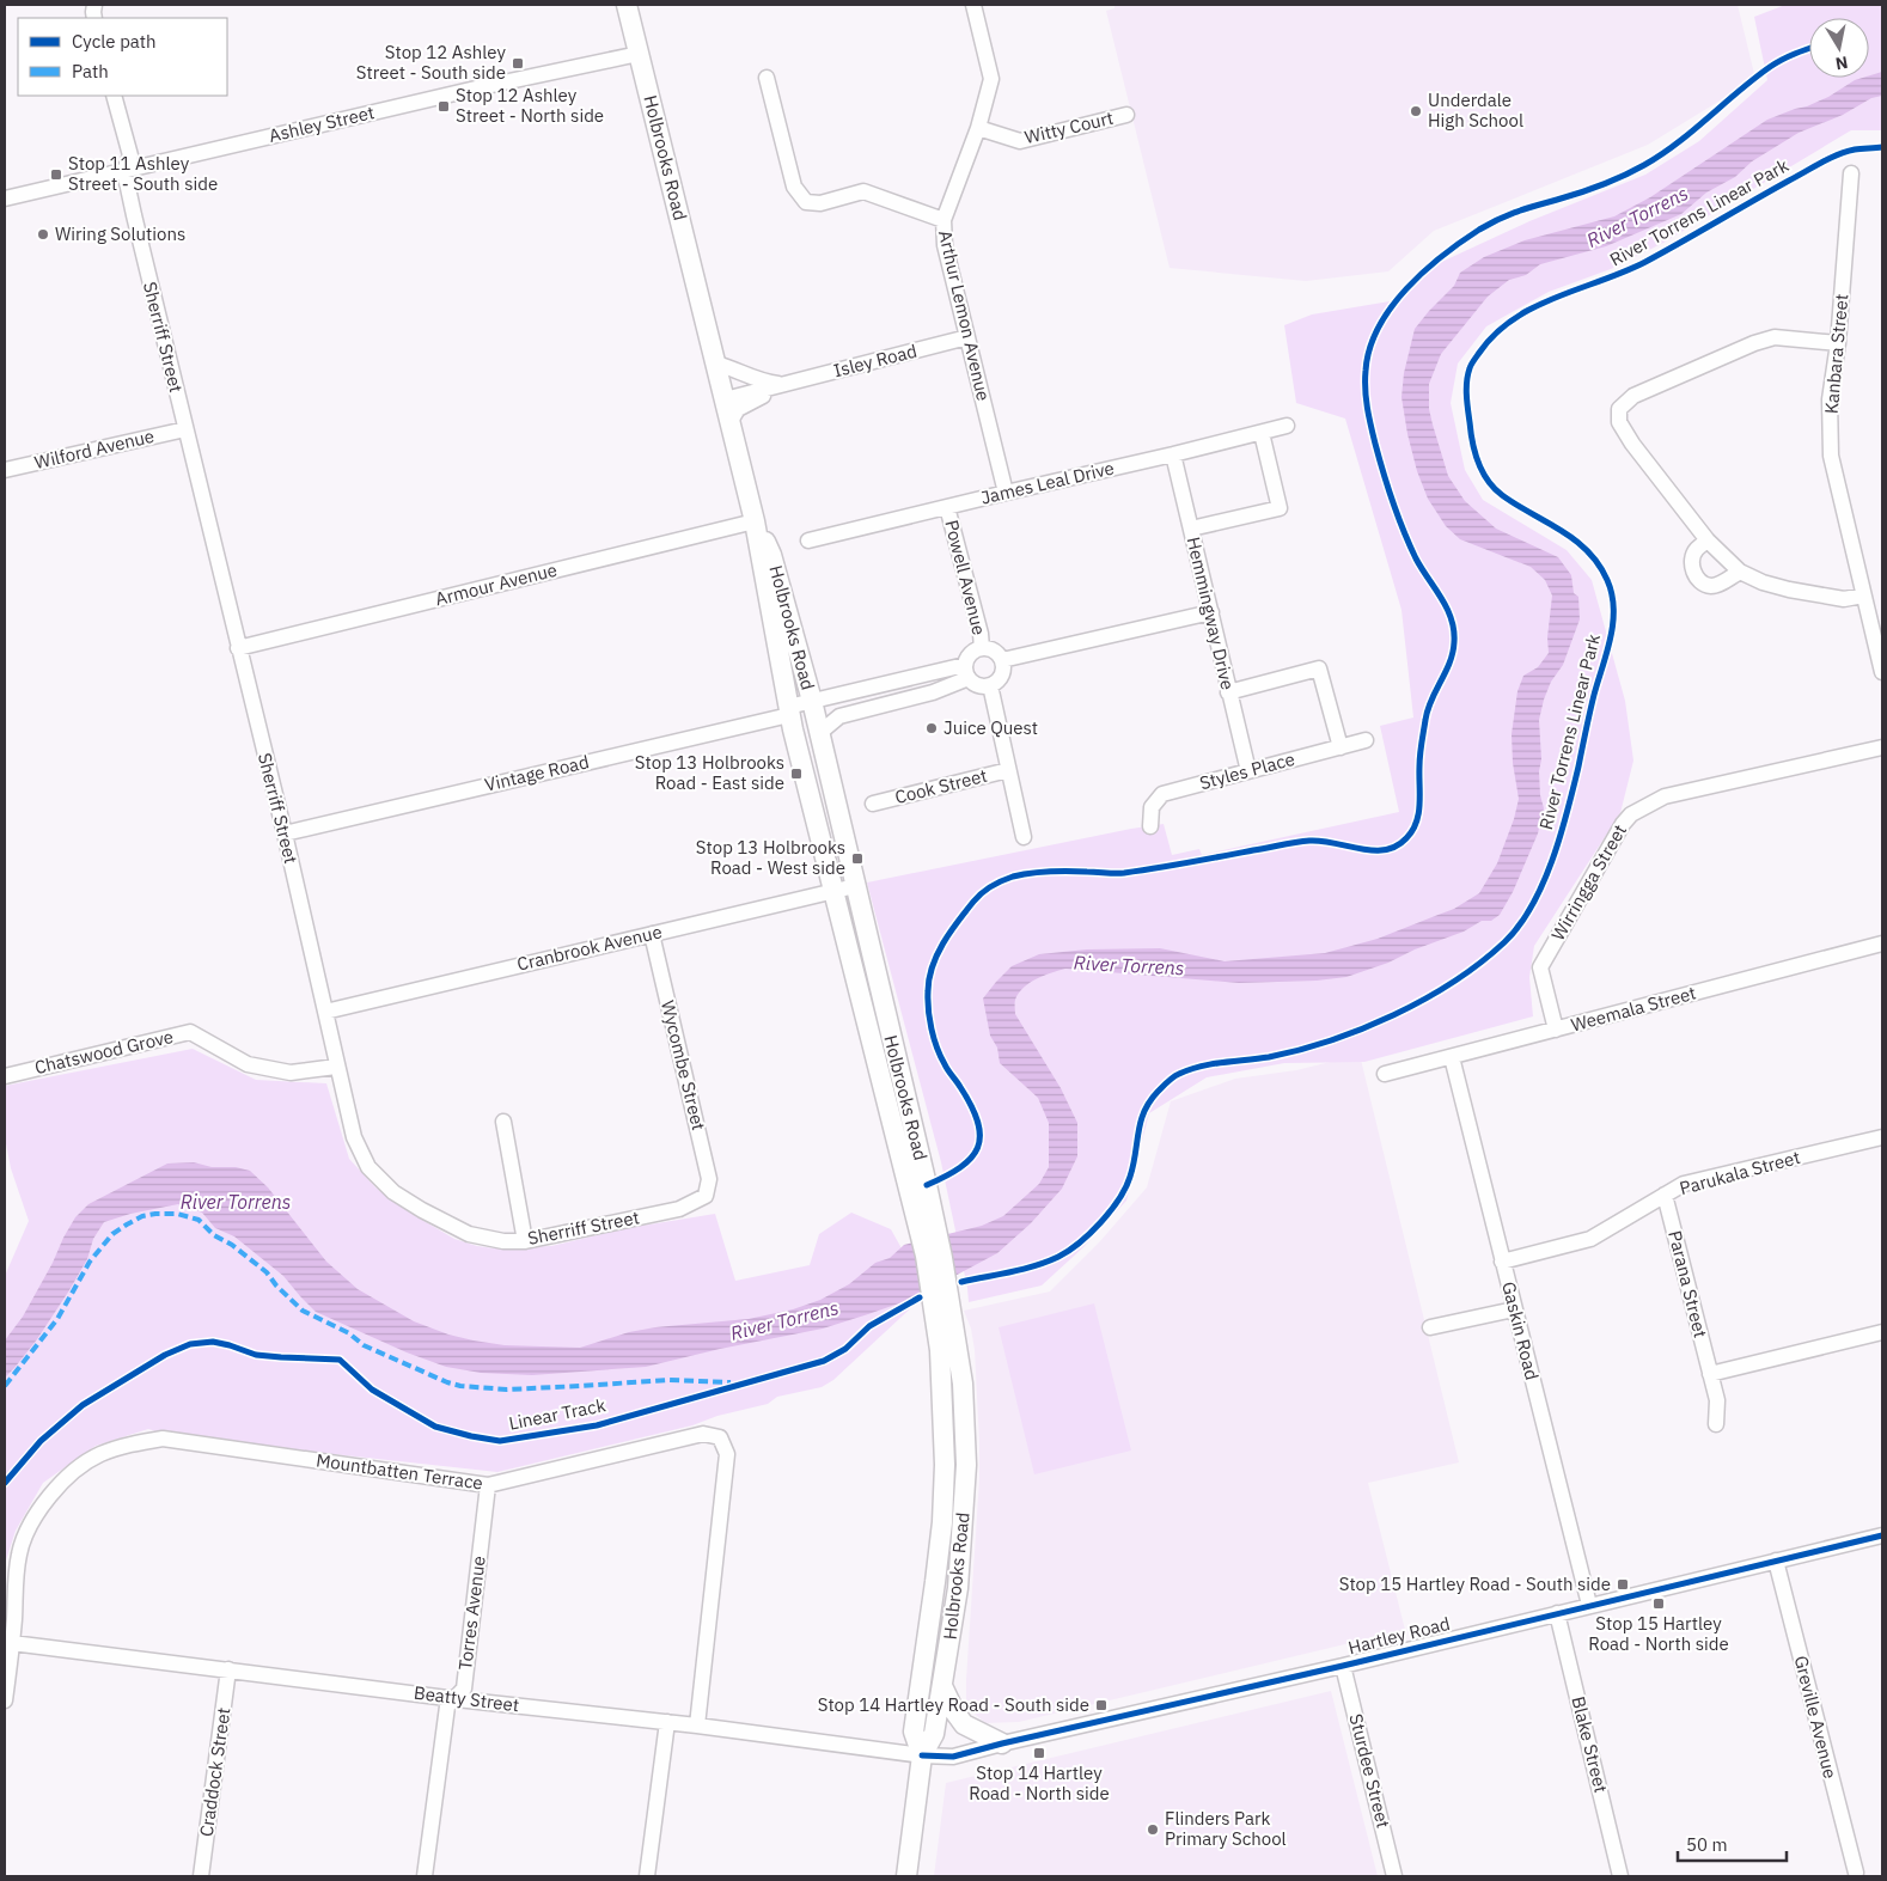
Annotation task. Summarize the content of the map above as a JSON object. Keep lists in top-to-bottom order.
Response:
{
  "streets": {
    "main road": ["Holbrooks Road"],
    "street": [
      "Ashley Street",
      "Witty Court",
      "Arthur Lemon Avenue",
      "Sherriff Street",
      "Kanbara Street",
      "Isley Road",
      "Wilford Avenue",
      "James Leal Drive",
      "Powell Avenue",
      "Armour Avenue",
      "Hemmingway Drive",
      "Styles Place",
      "Vintage Road",
      "Cook Street",
      "Wirringga Street",
      "Cranbrook Avenue",
      "Weemala Street",
      "Chatswood Grove",
      "Wycombe Street",
      "Parukala Street",
      "Parana Street",
      "Gaskin Road",
      "Mountbatten Terrace",
      "Torres Avenue",
      "Hartley Road",
      "Beatty Street",
      "Greville Avenue",
      "Blake Street",
      "Sturdee Street",
      "Craddock Street"
    ],
    "cycle path": ["River Torrens Linear Park", "Linear Track"]
  },
  "crossings": [
    ["Ashley Street", "Holbrooks Road"],
    ["Ashley Street", "Sherriff Street"],
    ["Witty Court", "Arthur Lemon Avenue"],
    ["Holbrooks Road", "Isley Road"],
    ["Holbrooks Road", "Armour Avenue"],
    ["Holbrooks Road", "Vintage Road"],
    ["Holbrooks Road", "Cranbrook Avenue"],
    ["Holbrooks Road", "Hartley Road"],
    ["Holbrooks Road", "Beatty Street"],
    ["Arthur Lemon Avenue", "Isley Road"],
    ["Arthur Lemon Avenue", "James Leal Drive"],
    ["Sherriff Street", "Wilford Avenue"],
    ["Sherriff Street", "Armour Avenue"],
    ["Sherriff Street", "Vintage Road"],
    ["Sherriff Street", "Cranbrook Avenue"],
    ["Sherriff Street", "Chatswood Grove"],
    ["Sherriff Street", "Wycombe Street"],
    ["James Leal Drive", "Powell Avenue"],
    ["James Leal Drive", "Hemmingway Drive"],
    ["Powell Avenue", "Vintage Road"],
    ["Hemmingway Drive", "Styles Place"],
    ["Wirringga Street", "Weemala Street"],
    ["Cranbrook Avenue", "Wycombe Street"],
    ["Weemala Street", "Gaskin Road"],
    ["Parukala Street", "Parana Street"],
    ["Parukala Street", "Gaskin Road"],
    ["Gaskin Road", "Hartley Road"],
    ["Mountbatten Terrace", "Torres Avenue"],
    ["Mountbatten Terrace", "Beatty Street"],
    ["Torres Avenue", "Beatty Street"],
    ["Hartley Road", "Beatty Street"],
    ["Hartley Road", "Greville Avenue"],
    ["Hartley Road", "Blake Street"],
    ["Hartley Road", "Sturdee Street"],
    ["Beatty Street", "Craddock Street"]
  ],
  "water": ["River Torrens"],
  "places": {
    "transit": [
      "Stop 12 Ashley Street - South side",
      "Stop 12 Ashley Street - North side",
      "Stop 11 Ashley Street - South side",
      "Stop 13 Holbrooks Road - East side",
      "Stop 13 Holbrooks Road - West side",
      "Stop 15 Hartley Road - South side",
      "Stop 15 Hartley Road - North side",
      "Stop 14 Hartley Road - South side",
      "Stop 14 Hartley Road - North side"
    ],
    "other": [
      "Underdale High School",
      "Wiring Solutions",
      "Juice Quest",
      "Flinders Park Primary School"
    ]
  },
  "legend": ["Cycle path", "Path"],
  "scale_bar": "50 m",
  "north": "bottom"
}
